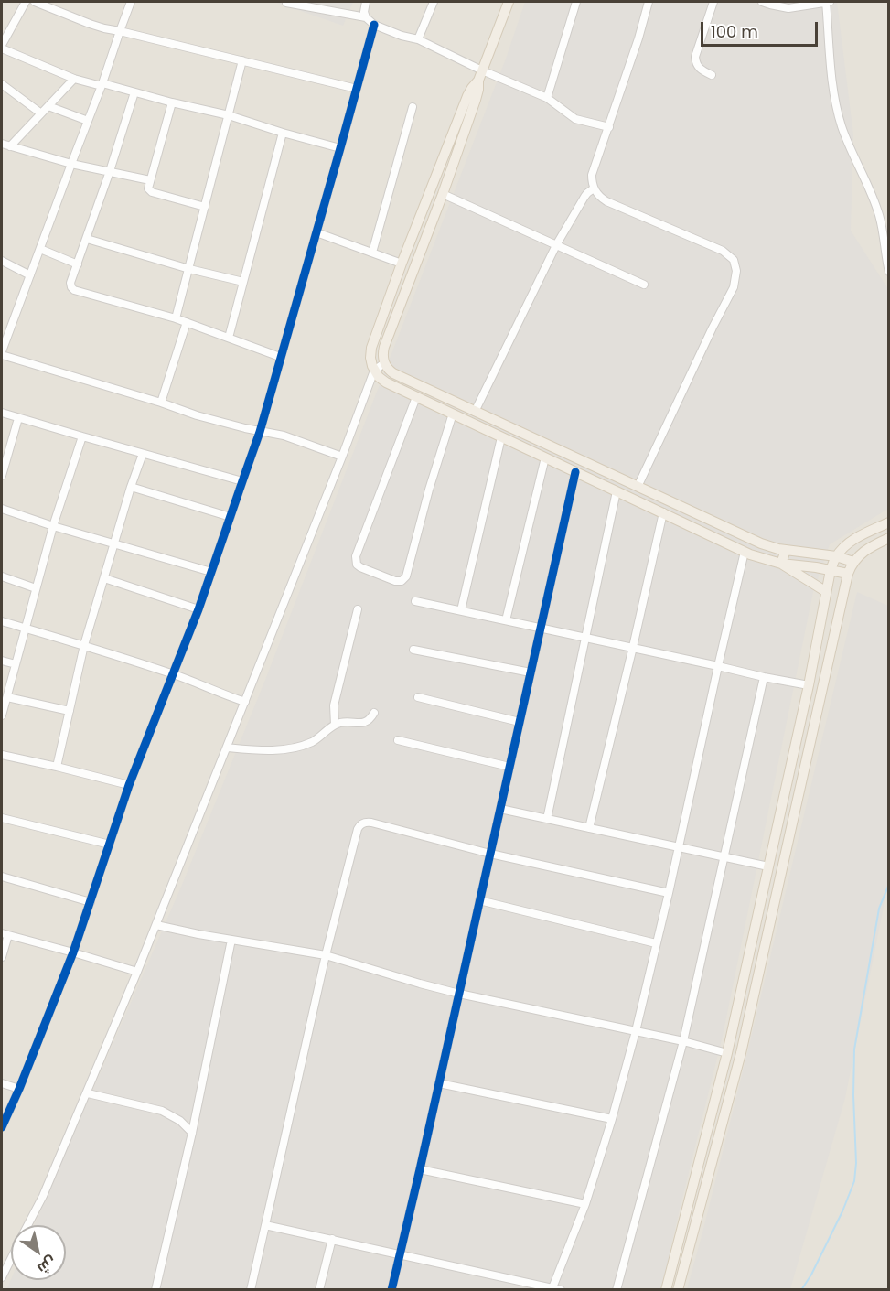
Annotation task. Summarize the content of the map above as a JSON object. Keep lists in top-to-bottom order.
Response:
{
  "scale_bar": "100 m",
  "north": "bottom right"
}
